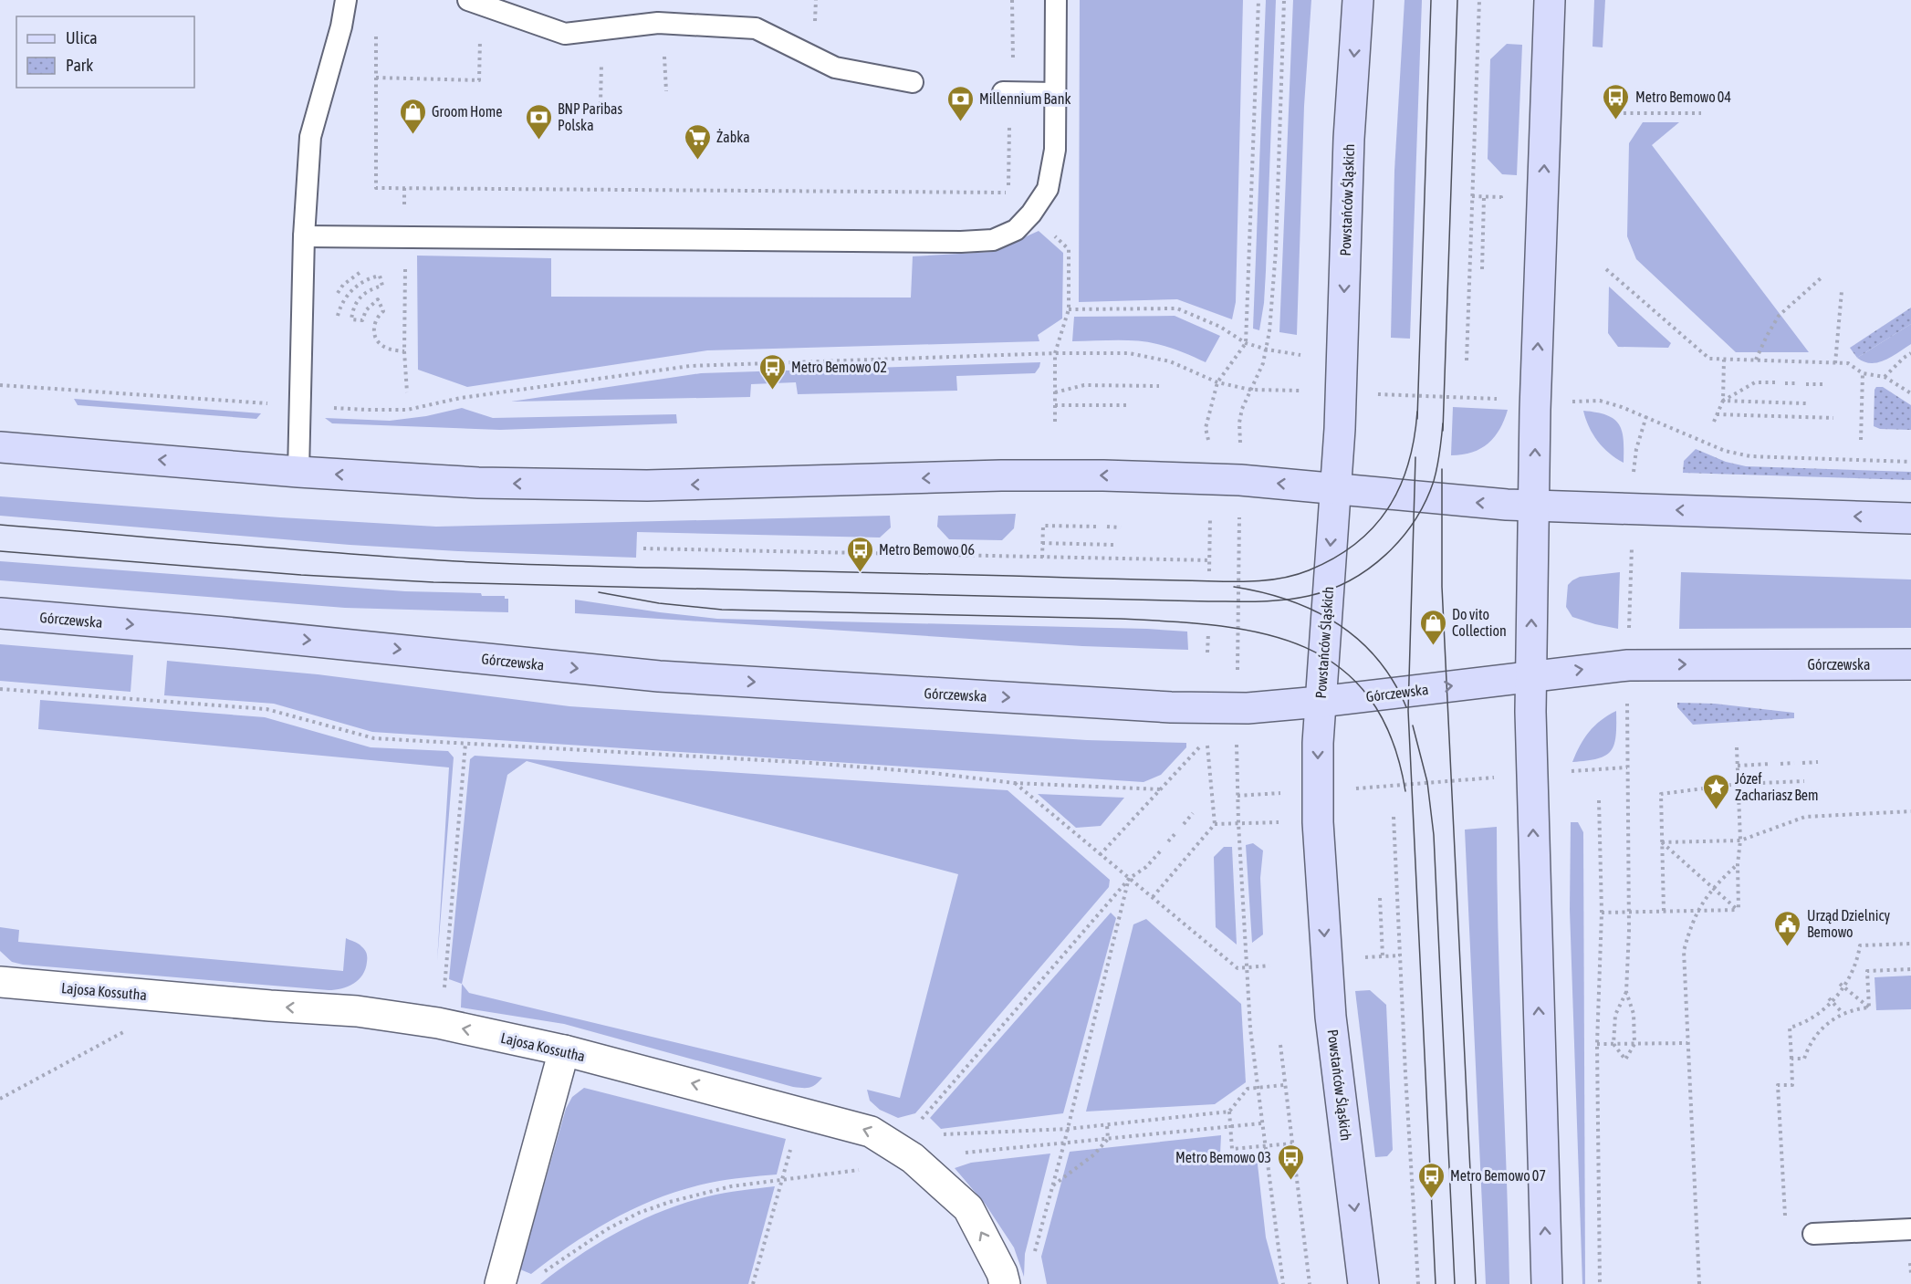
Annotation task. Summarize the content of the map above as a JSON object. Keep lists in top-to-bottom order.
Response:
{
  "streets": {
    "main road": ["Powstańców Śląskich", "Górczewska"],
    "street": ["Lajosa Kossutha"]
  },
  "crossings": [
    ["Powstańców Śląskich", "Górczewska"]
  ],
  "one_way": ["Lajosa Kossutha"],
  "places": {
    "bus stop": [
      "Metro Bemowo 04",
      "Metro Bemowo 02",
      "Metro Bemowo 06",
      "Metro Bemowo 03",
      "Metro Bemowo 07"
    ],
    "bank": ["Millennium Bank", "BNP Paribas Polska"],
    "shop": ["Groom Home", "Do vito Collection"],
    "supermarket": ["Żabka"],
    "place": ["Józef Zachariasz Bem"],
    "public building": ["Urząd Dzielnicy Bemowo"]
  },
  "legend": ["Ulica", "Park"]
}
